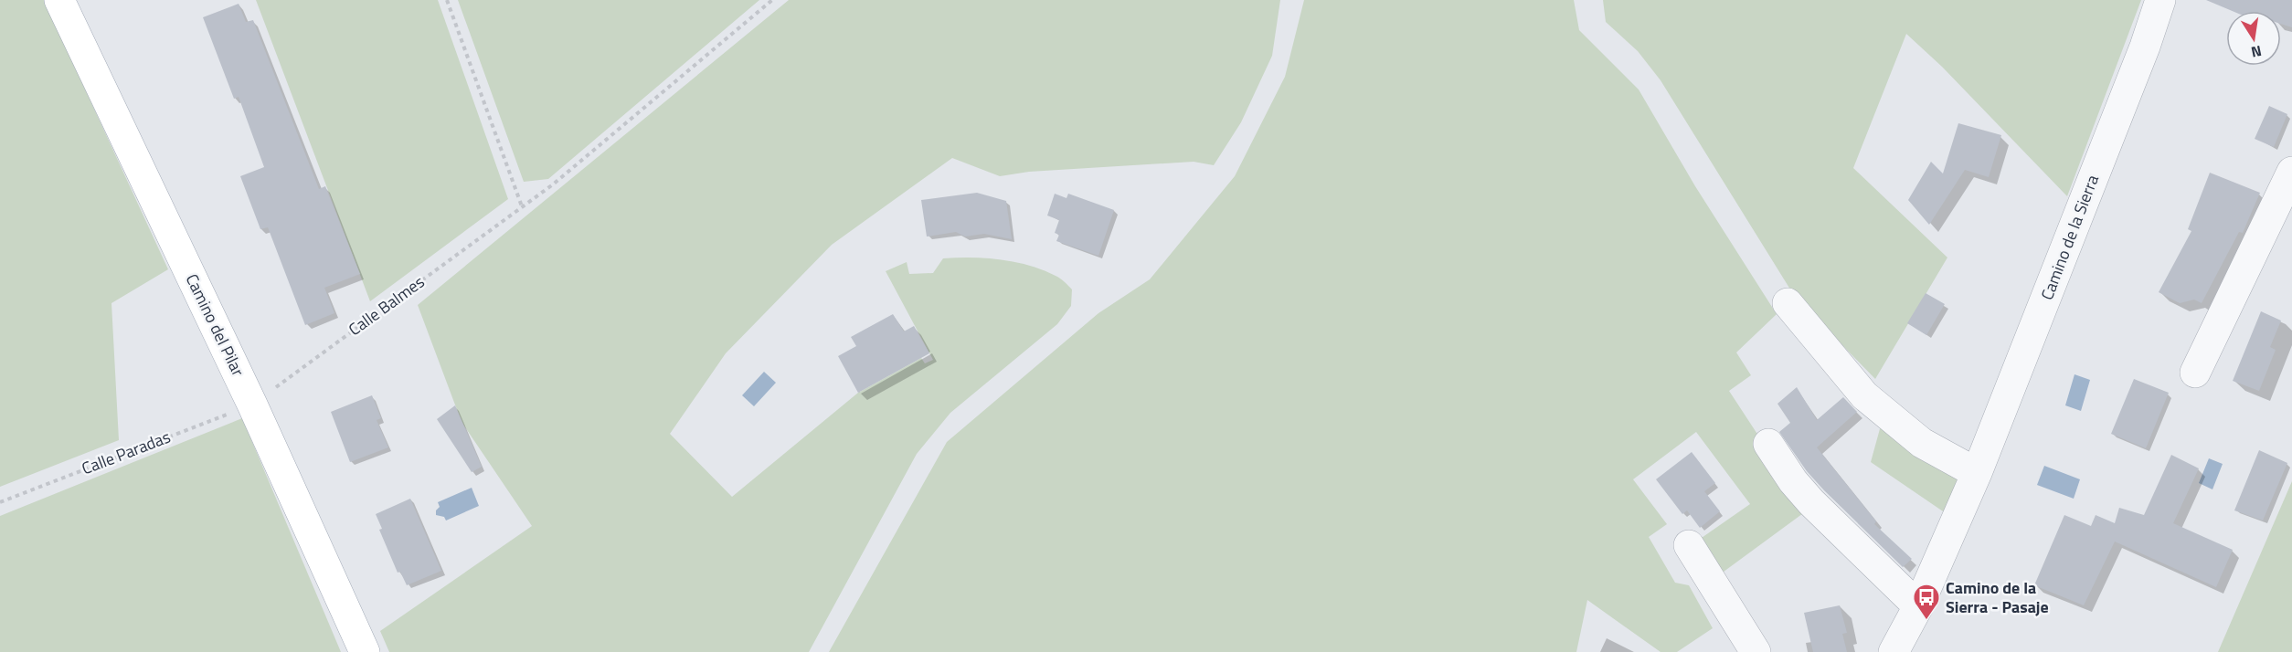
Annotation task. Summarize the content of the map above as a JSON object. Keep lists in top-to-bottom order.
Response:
{
  "streets": {
    "main road": ["Camino del Pilar"],
    "street": ["Camino de la Sierra"],
    "path": ["Calle Balmes", "Calle Paradas"]
  },
  "crossings": [
    ["Calle Balmes", "Camino del Pilar"],
    ["Calle Balmes", "Calle Paradas"],
    ["Camino del Pilar", "Calle Paradas"]
  ],
  "places": {
    "bus stop": ["Camino de la Sierra - Pasaje"]
  },
  "north": "bottom"
}
